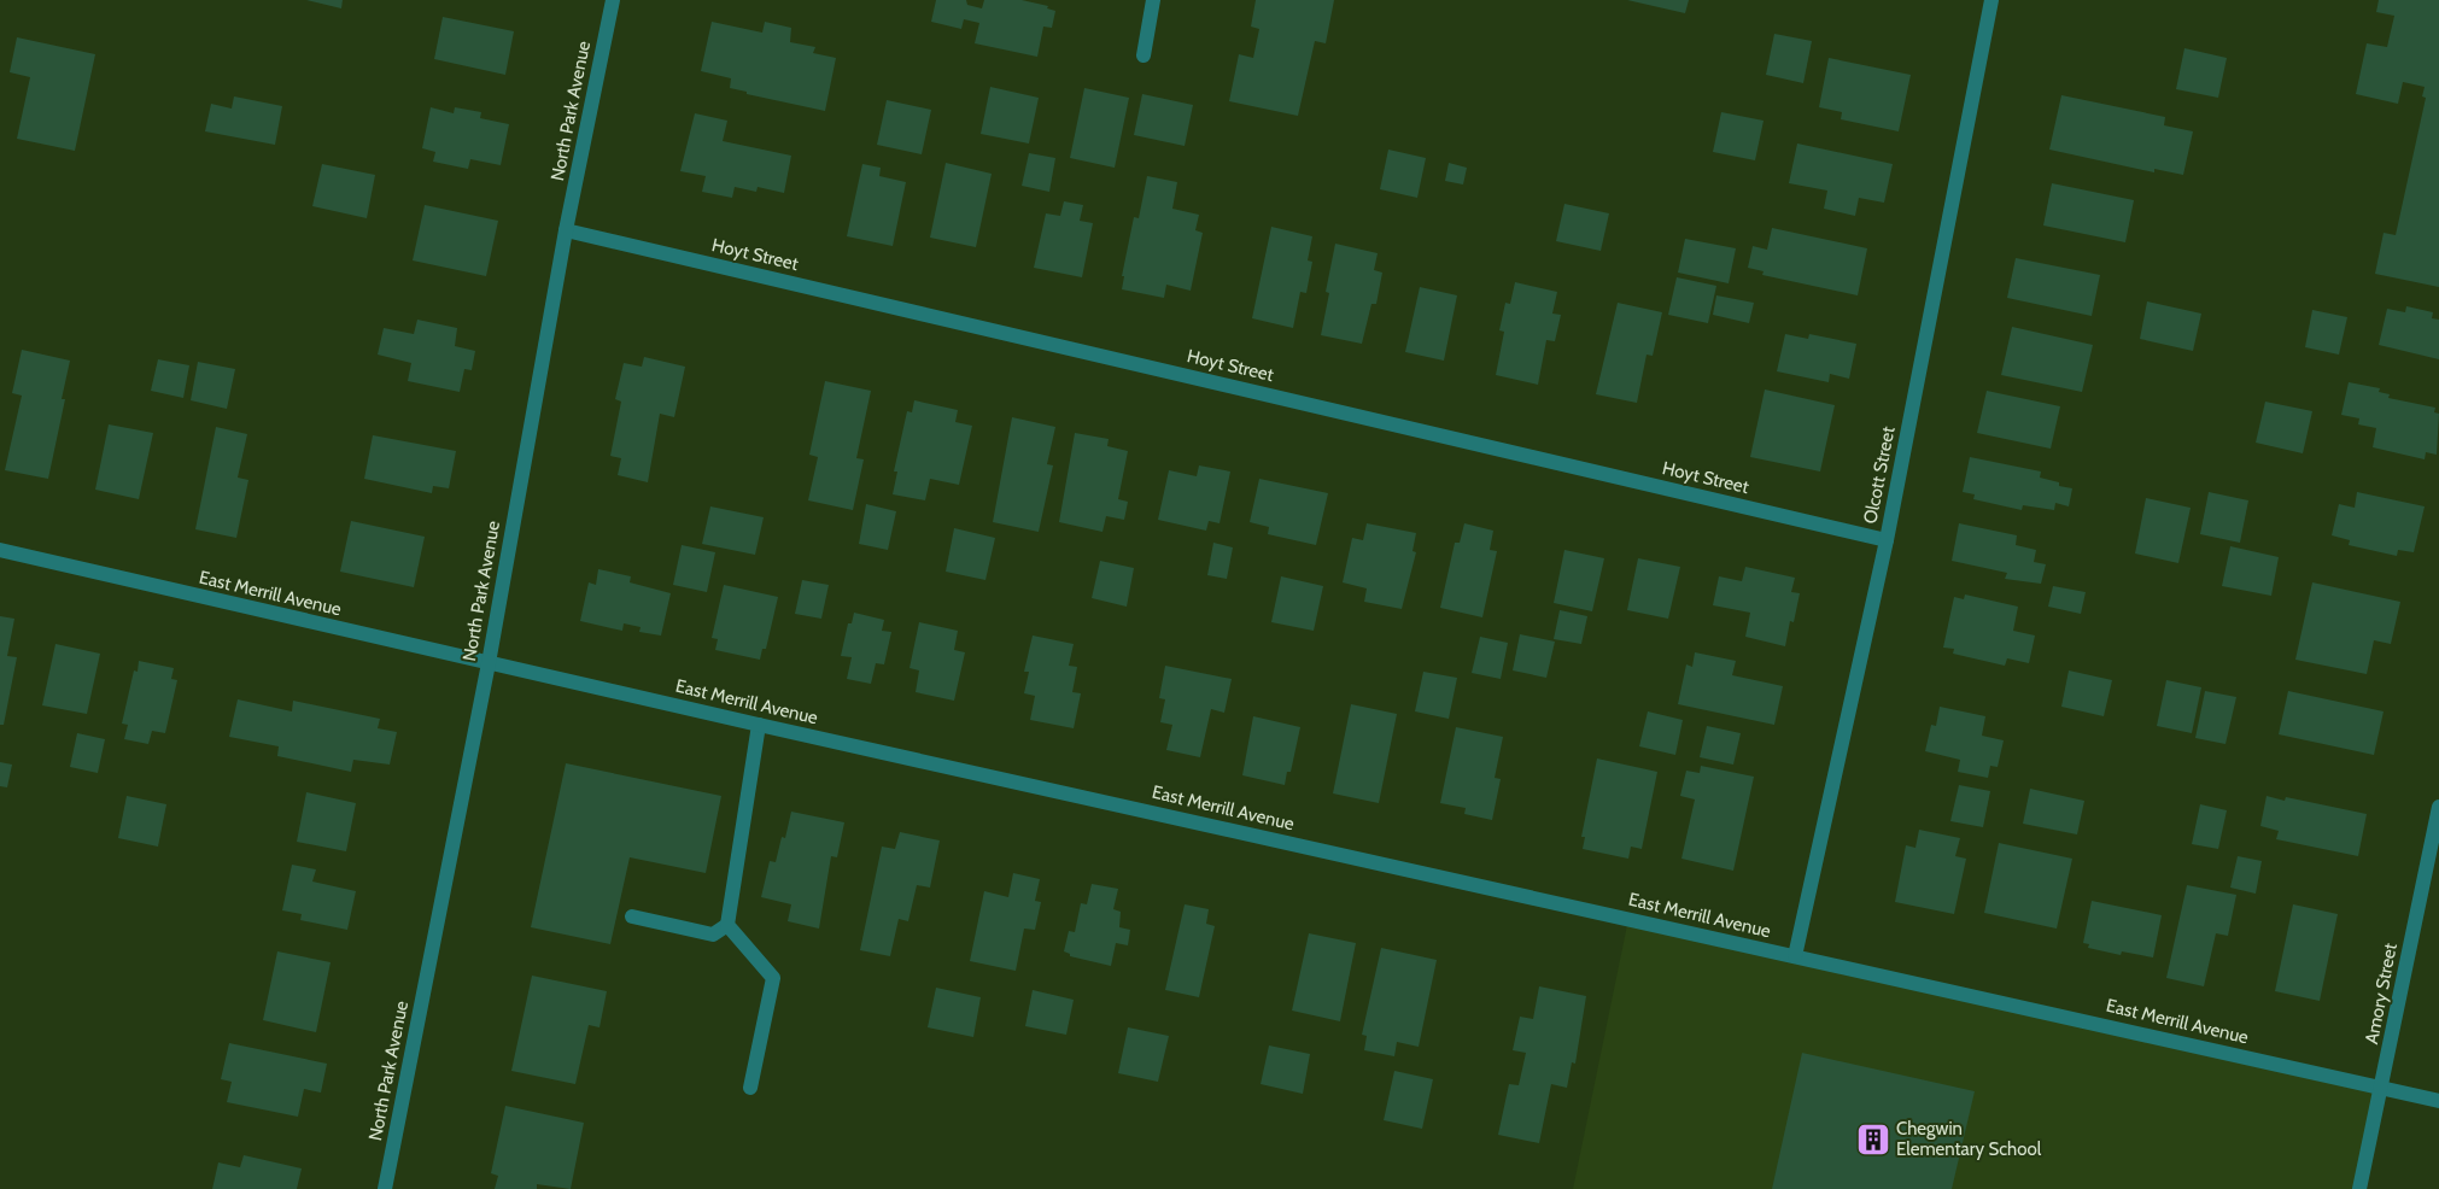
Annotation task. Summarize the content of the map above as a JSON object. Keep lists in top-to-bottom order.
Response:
{
  "streets": {
    "street": [
      "North Park Avenue",
      "Hoyt Street",
      "Olcott Street",
      "East Merrill Avenue",
      "Amory Street"
    ]
  },
  "crossings": [
    ["North Park Avenue", "Hoyt Street"],
    ["North Park Avenue", "East Merrill Avenue"],
    ["Hoyt Street", "Olcott Street"],
    ["Olcott Street", "East Merrill Avenue"],
    ["East Merrill Avenue", "Amory Street"]
  ],
  "places": {
    "building": ["Chegwin Elementary School"]
  }
}
